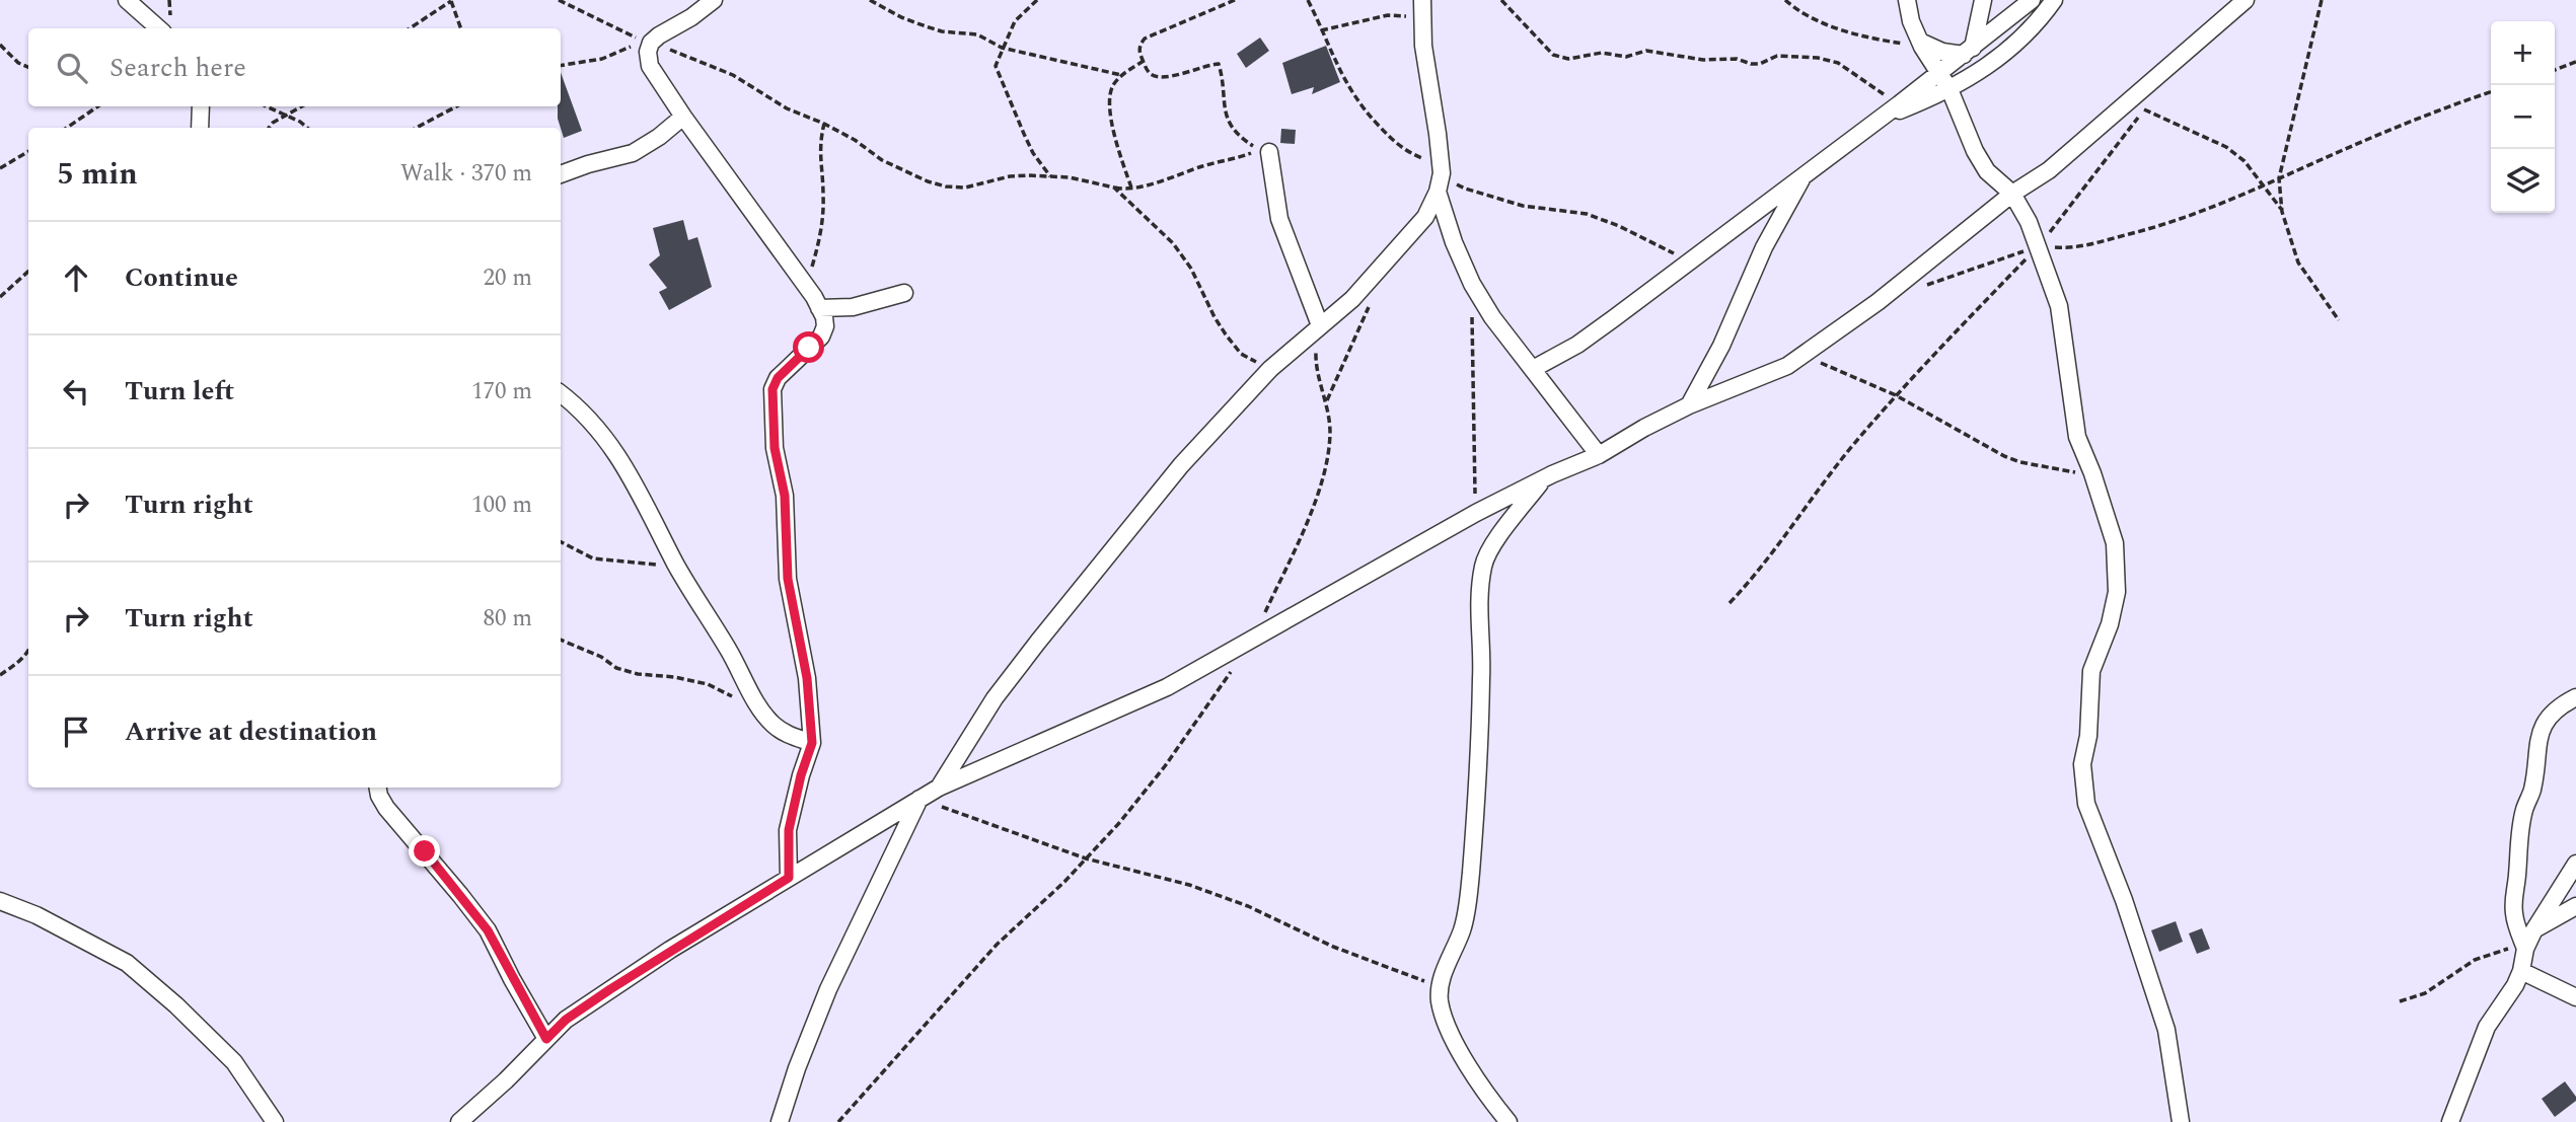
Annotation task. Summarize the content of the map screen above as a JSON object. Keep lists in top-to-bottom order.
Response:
{
  "page": {
    "map_buttons": ["+", "−"],
    "search": "Search here",
    "heading": ["5 min", "Walk · 370 m"],
    "list": [
      ["Continue", "20 m"],
      ["Turn left", "170 m"],
      ["Turn right", "100 m"],
      ["Turn right", "80 m"],
      "Arrive at destination"
    ]
  }
}
